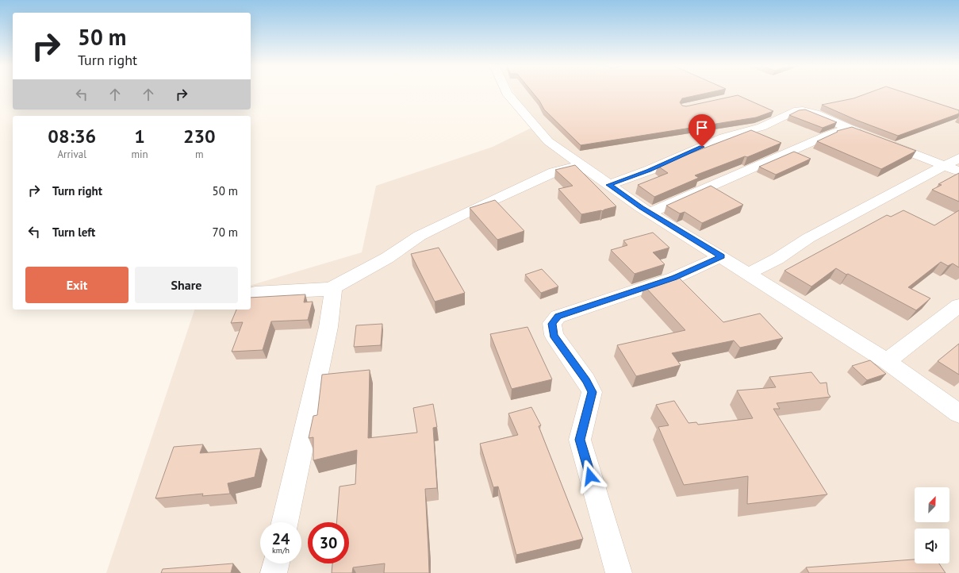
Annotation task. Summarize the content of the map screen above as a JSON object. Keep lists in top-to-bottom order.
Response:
{
  "north": "top right",
  "page": {
    "turn": ["50 m", "Turn right"],
    "eta": [
      "08:36",
      "Arrival",
      "1",
      "min",
      "230",
      "m"
    ],
    "list": [
      {
        "name": "Turn right",
        "value": "50 m"
      },
      {
        "name": "Turn left",
        "value": "70 m"
      }
    ],
    "buttons": ["Exit", "Share"],
    "speed": "24 km/h",
    "limit": "30"
  }
}
